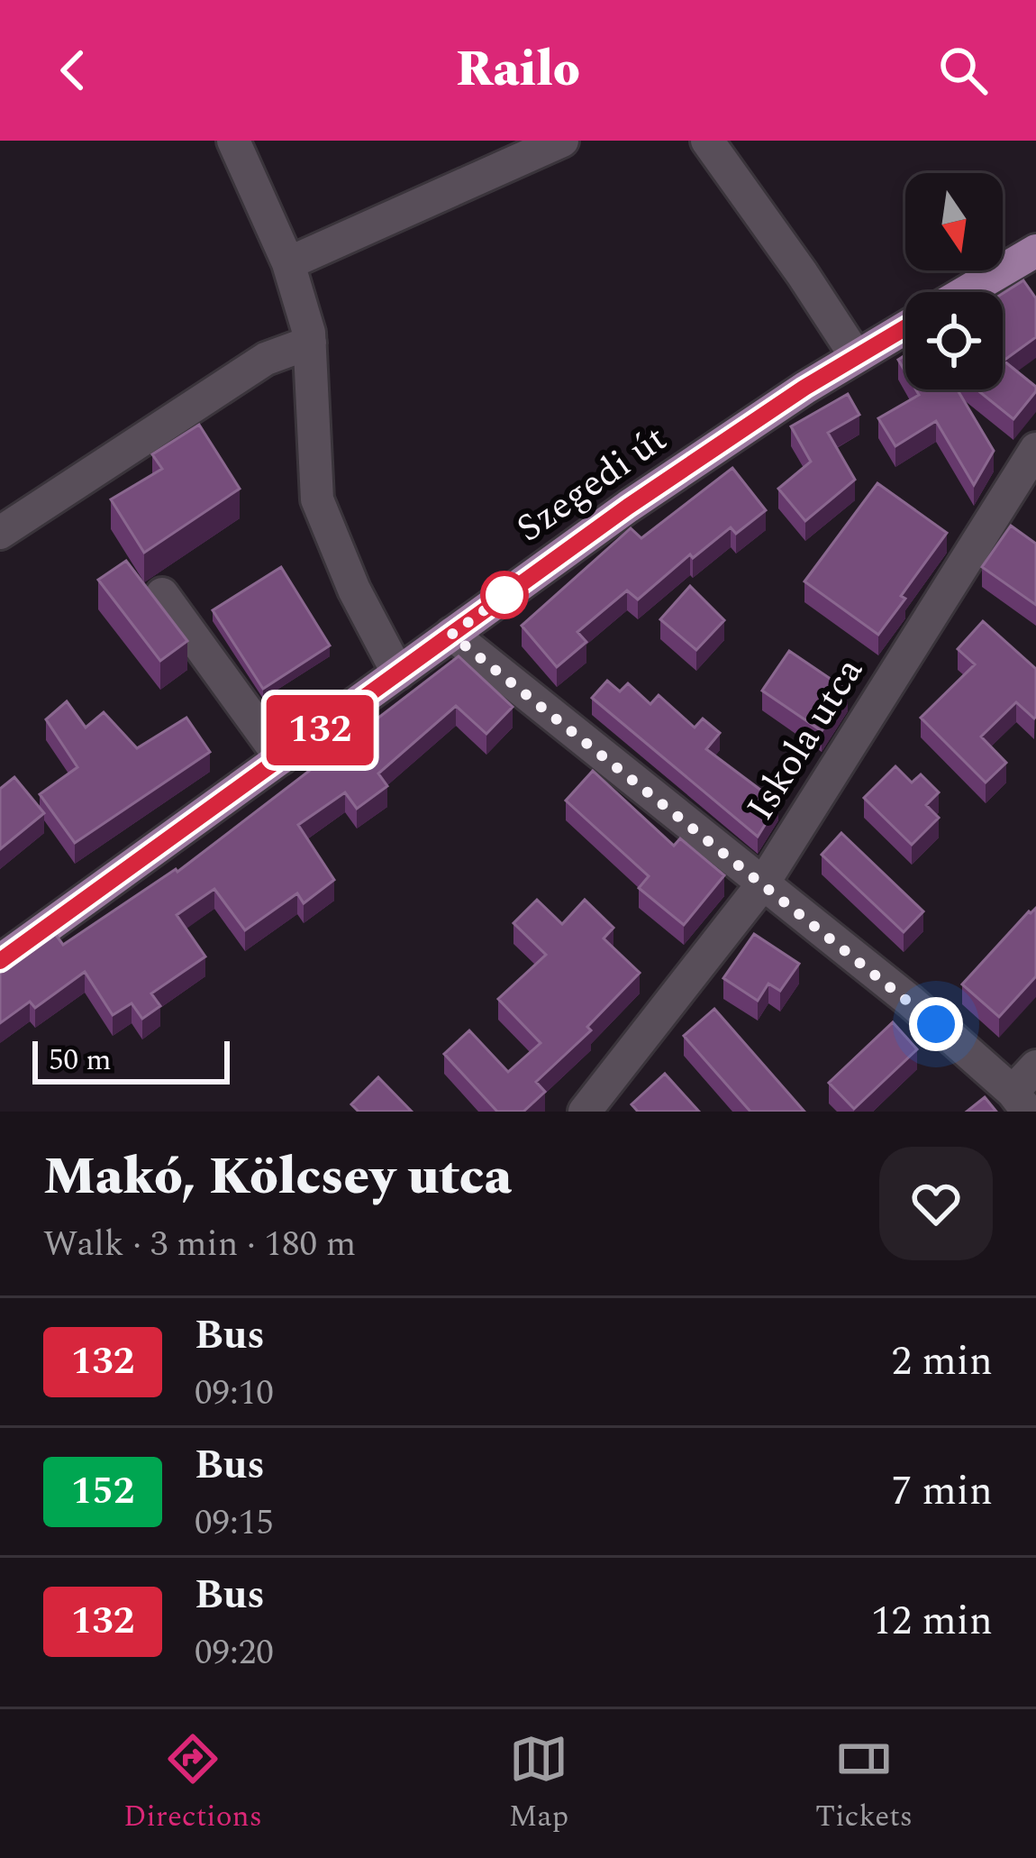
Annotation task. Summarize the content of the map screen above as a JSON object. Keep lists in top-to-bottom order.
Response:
{
  "streets": {
    "main road": ["Szegedi út"],
    "street": ["Iskola utca"]
  },
  "lines": ["bus line 132"],
  "scale_bar": "50 m",
  "north": "bottom",
  "page": {
    "header": "Railo",
    "on_map": "132",
    "scale": "50 m",
    "heading": ["Makó, Kölcsey utca", "Walk · 3 min · 180 m"],
    "list": [
      {
        "mark": "132",
        "name": "Bus",
        "note": "09:10",
        "value": "2 min"
      },
      {
        "mark": "152",
        "name": "Bus",
        "note": "09:15",
        "value": "7 min"
      },
      {
        "mark": "132",
        "name": "Bus",
        "note": "09:20",
        "value": "12 min"
      }
    ],
    "tabs": ["Directions", "Map", "Tickets"]
  }
}
